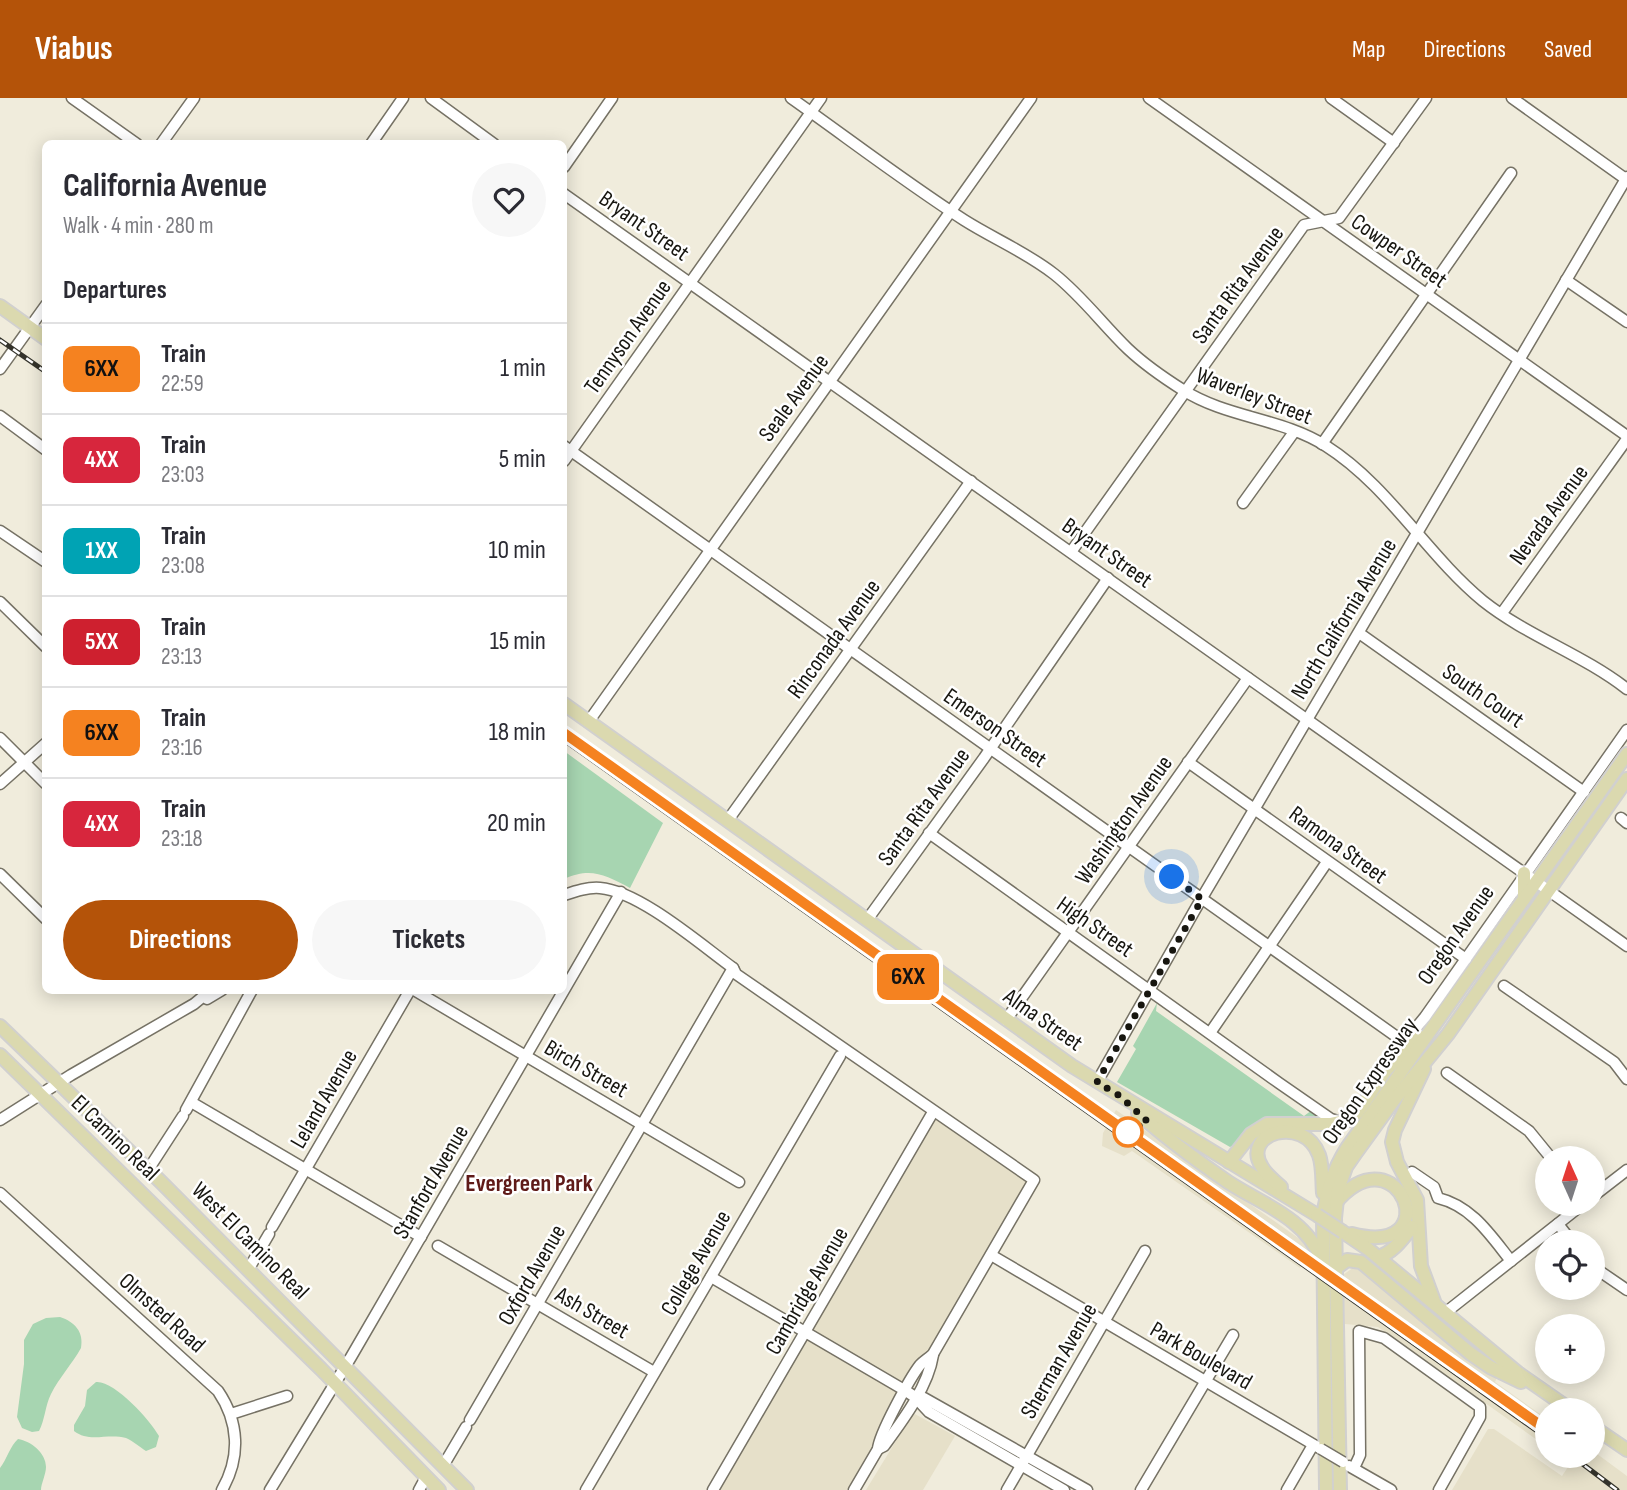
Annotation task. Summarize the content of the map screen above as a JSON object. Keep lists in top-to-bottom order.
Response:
{
  "streets": {
    "main road": [
      "Oregon Avenue",
      "Alma Street",
      "Oregon Expressway",
      "El Camino Real",
      "West El Camino Real"
    ],
    "street": [
      "Bryant Street",
      "Cowper Street",
      "Santa Rita Avenue",
      "Tennyson Avenue",
      "Waverley Street",
      "Seale Avenue",
      "Nevada Avenue",
      "North California Avenue",
      "Rinconada Avenue",
      "South Court",
      "Emerson Street",
      "Washington Avenue",
      "Ramona Street",
      "High Street",
      "Birch Street",
      "Leland Avenue",
      "Stanford Avenue",
      "College Avenue",
      "Oxford Avenue",
      "Cambridge Avenue",
      "Olmsted Road",
      "Ash Street",
      "Park Boulevard",
      "Sherman Avenue"
    ]
  },
  "crossings": [
    ["Bryant Street", "Santa Rita Avenue"],
    ["Bryant Street", "Tennyson Avenue"],
    ["Bryant Street", "Seale Avenue"],
    ["Bryant Street", "North California Avenue"],
    ["Bryant Street", "Rinconada Avenue"],
    ["Bryant Street", "Washington Avenue"],
    ["Bryant Street", "Oregon Avenue"],
    ["Bryant Street", "Oregon Expressway"],
    ["Cowper Street", "Santa Rita Avenue"],
    ["Cowper Street", "Nevada Avenue"],
    ["Cowper Street", "North California Avenue"],
    ["Santa Rita Avenue", "Waverley Street"],
    ["Santa Rita Avenue", "Emerson Street"],
    ["Santa Rita Avenue", "High Street"],
    ["Santa Rita Avenue", "Alma Street"],
    ["Tennyson Avenue", "Waverley Street"],
    ["Tennyson Avenue", "Emerson Street"],
    ["Waverley Street", "Seale Avenue"],
    ["Waverley Street", "Nevada Avenue"],
    ["Waverley Street", "North California Avenue"],
    ["Seale Avenue", "Emerson Street"],
    ["Seale Avenue", "Alma Street"],
    ["North California Avenue", "South Court"],
    ["North California Avenue", "Emerson Street"],
    ["North California Avenue", "Ramona Street"],
    ["North California Avenue", "High Street"],
    ["North California Avenue", "Alma Street"],
    ["Rinconada Avenue", "Emerson Street"],
    ["Rinconada Avenue", "Alma Street"],
    ["South Court", "Oregon Avenue"],
    ["Emerson Street", "Washington Avenue"],
    ["Emerson Street", "Oregon Avenue"],
    ["Washington Avenue", "Ramona Street"],
    ["Washington Avenue", "High Street"],
    ["Washington Avenue", "Alma Street"],
    ["Ramona Street", "Oregon Avenue"],
    ["High Street", "Oregon Avenue"],
    ["Alma Street", "Oregon Expressway"],
    ["Birch Street", "Stanford Avenue"],
    ["Birch Street", "Oxford Avenue"],
    ["Leland Avenue", "West El Camino Real"],
    ["El Camino Real", "West El Camino Real"],
    ["Stanford Avenue", "West El Camino Real"],
    ["West El Camino Real", "Oxford Avenue"],
    ["College Avenue", "Ash Street"],
    ["Oxford Avenue", "Ash Street"],
    ["Park Boulevard", "Sherman Avenue"]
  ],
  "districts": ["Evergreen Park"],
  "north": "top",
  "page": {
    "header": "Viabus",
    "nav": ["Map", "Directions", "Saved"],
    "on_map": "6XX",
    "heading": [
      ["California Avenue", "Walk · 4 min · 280 m"],
      "Departures"
    ],
    "list": [
      {
        "mark": "6XX",
        "name": "Train",
        "note": "22:59",
        "value": "1 min"
      },
      {
        "mark": "4XX",
        "name": "Train",
        "note": "23:03",
        "value": "5 min"
      },
      {
        "mark": "1XX",
        "name": "Train",
        "note": "23:08",
        "value": "10 min"
      },
      {
        "mark": "5XX",
        "name": "Train",
        "note": "23:13",
        "value": "15 min"
      },
      {
        "mark": "6XX",
        "name": "Train",
        "note": "23:16",
        "value": "18 min"
      },
      {
        "mark": "4XX",
        "name": "Train",
        "note": "23:18",
        "value": "20 min"
      }
    ],
    "buttons": ["Directions", "Tickets"],
    "map_buttons": ["+", "−"]
  }
}
